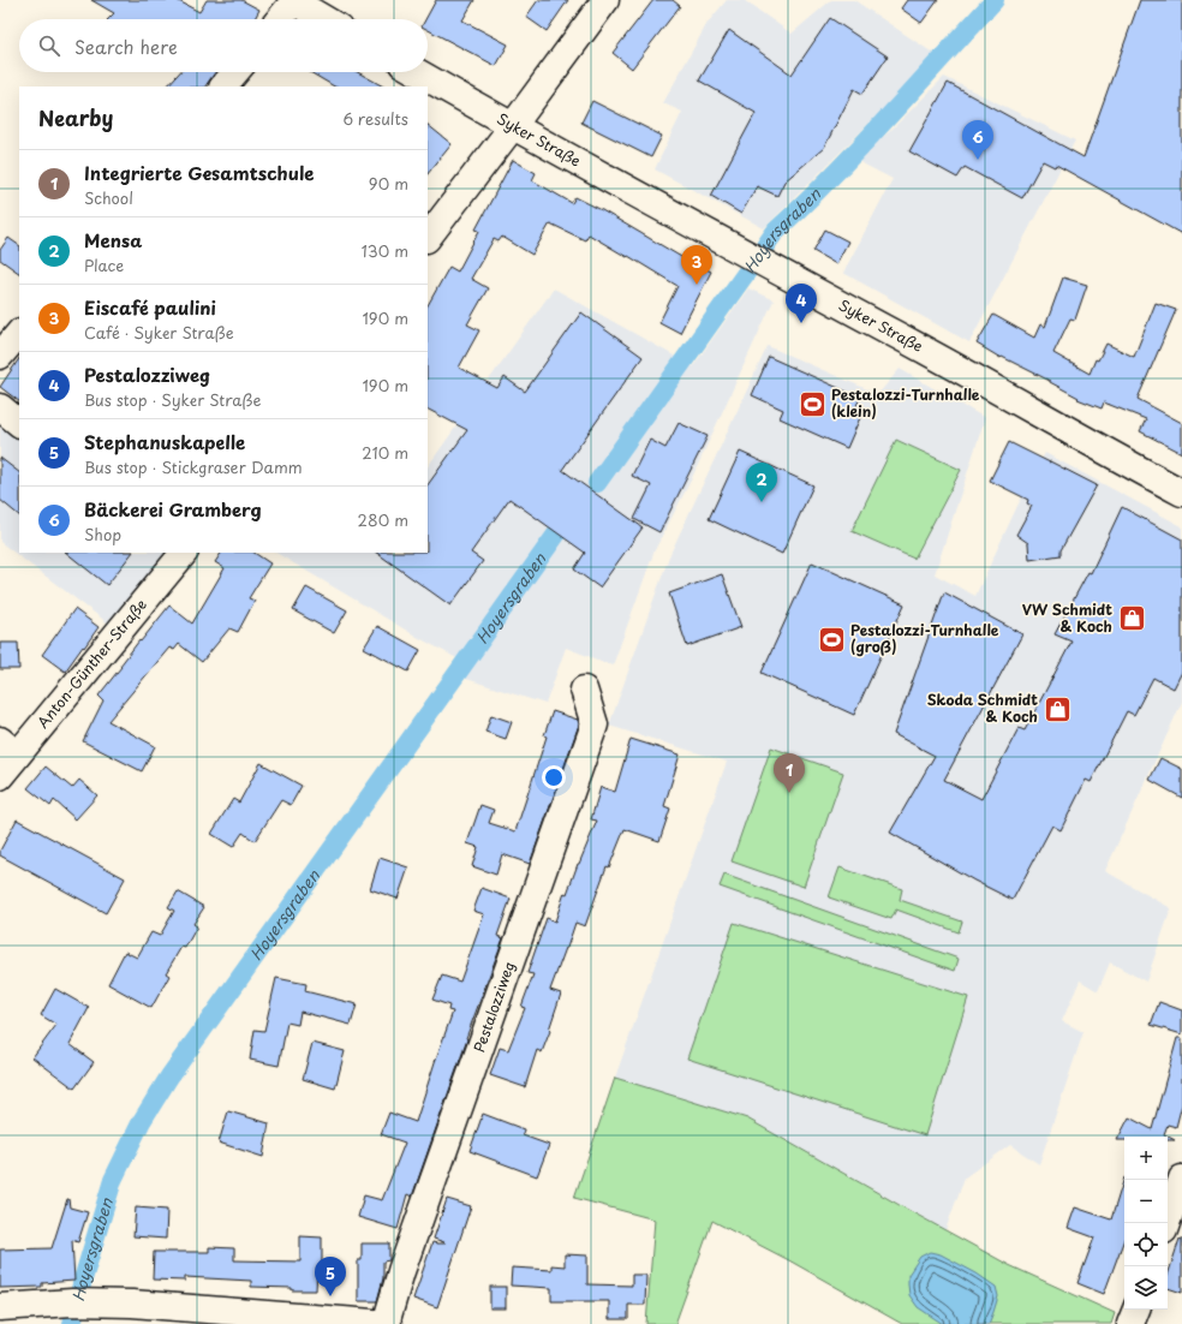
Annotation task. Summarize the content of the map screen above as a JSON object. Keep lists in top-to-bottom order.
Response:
{
  "streets": {
    "main road": ["Syker Straße", "Anton-Günther-Straße", "Pestalozziweg"]
  },
  "water": ["Hoyersgraben"],
  "places": {
    "sports": ["Pestalozzi-Turnhalle (klein)", "Pestalozzi-Turnhalle (groß)"],
    "shop": ["VW Schmidt & Koch", "Skoda Schmidt & Koch"]
  },
  "page": {
    "search": "Search here",
    "heading": ["Nearby", "6 results"],
    "pins": [
      "6",
      "3",
      "4",
      "2",
      "1",
      "5"
    ],
    "list": [
      {
        "mark": "1",
        "name": "Integrierte Gesamtschule",
        "note": "School",
        "value": "90 m"
      },
      {
        "mark": "2",
        "name": "Mensa",
        "note": "Place",
        "value": "130 m"
      },
      {
        "mark": "3",
        "name": "Eiscafé paulini",
        "note": "Café · Syker Straße",
        "value": "190 m"
      },
      {
        "mark": "4",
        "name": "Pestalozziweg",
        "note": "Bus stop · Syker Straße",
        "value": "190 m"
      },
      {
        "mark": "5",
        "name": "Stephanuskapelle",
        "note": "Bus stop · Stickgraser Damm",
        "value": "210 m"
      },
      {
        "mark": "6",
        "name": "Bäckerei Gramberg",
        "note": "Shop",
        "value": "280 m"
      }
    ],
    "map_buttons": ["+", "−"]
  }
}
